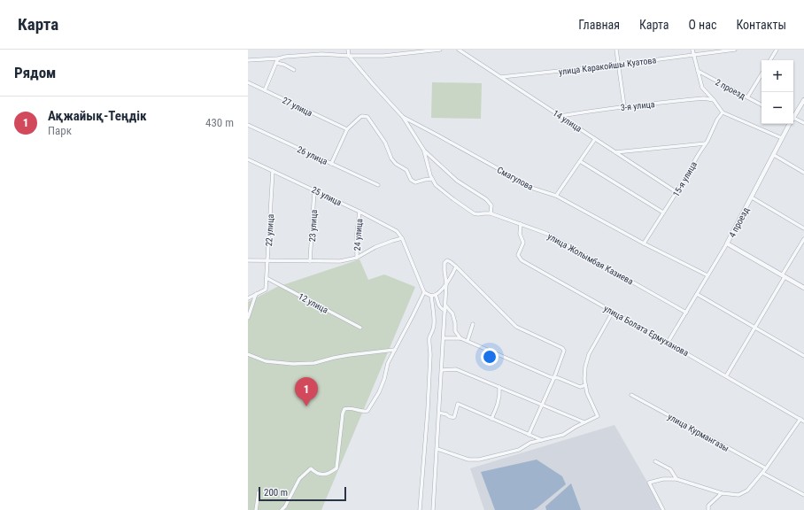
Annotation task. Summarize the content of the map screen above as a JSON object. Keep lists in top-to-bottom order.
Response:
{
  "streets": {
    "street": [
      "улица Каракойшы Куатова",
      "2 проезд",
      "3-я улица",
      "27 улица",
      "14 улица",
      "26 улица",
      "Смагулова",
      "15-я улица",
      "25 улица",
      "4 проезд",
      "23 улица",
      "22 улица",
      "24 улица",
      "улица Жолымбая Казиева",
      "12 улица",
      "улица Болата Ермуханова",
      "улица Курмангазы"
    ]
  },
  "crossings": [
    ["улица Каракойшы Куатова", "2 проезд"],
    ["улица Каракойшы Куатова", "14 улица"],
    ["2 проезд", "3-я улица"],
    ["2 проезд", "15-я улица"],
    ["3-я улица", "14 улица"],
    ["14 улица", "15-я улица"],
    ["Смагулова", "15-я улица"],
    ["Смагулова", "4 проезд"],
    ["Смагулова", "улица Жолымбая Казиева"],
    ["25 улица", "23 улица"],
    ["25 улица", "22 улица"],
    ["25 улица", "24 улица"],
    ["4 проезд", "улица Жолымбая Казиева"],
    ["4 проезд", "улица Болата Ермуханова"],
    ["22 улица", "12 улица"],
    ["улица Жолымбая Казиева", "улица Болата Ермуханова"]
  ],
  "scale_bar": "200 m",
  "page": {
    "header": "Карта",
    "nav": [
      "Главная",
      "Карта",
      "О нас",
      "Контакты"
    ],
    "heading": "Рядом",
    "map_buttons": ["+", "−"],
    "list": [
      {
        "mark": "1",
        "name": "Ақжайық-Теңдік",
        "note": "Парк",
        "value": "430 m"
      }
    ],
    "pins": "1",
    "scale": "200 m"
  }
}
